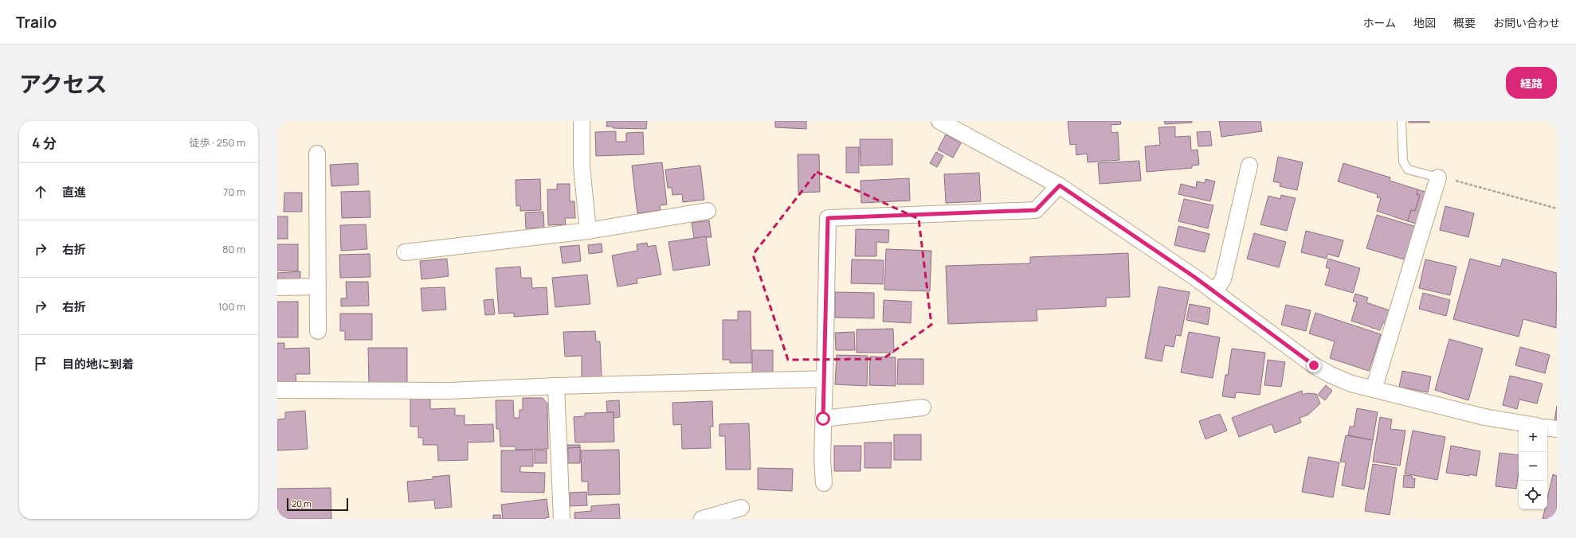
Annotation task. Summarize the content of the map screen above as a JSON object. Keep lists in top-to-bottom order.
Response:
{
  "scale_bar": "20 m",
  "page": {
    "header": "Trailo",
    "nav": [
      "ホーム",
      "地図",
      "概要",
      "お問い合わせ"
    ],
    "title": "アクセス",
    "buttons": "経路",
    "heading": ["4 分", "徒歩 · 250 m"],
    "list": [
      ["直進", "70 m"],
      ["右折", "80 m"],
      ["右折", "100 m"],
      "目的地に到着"
    ],
    "map_buttons": ["+", "−"],
    "scale": "20 m"
  }
}
